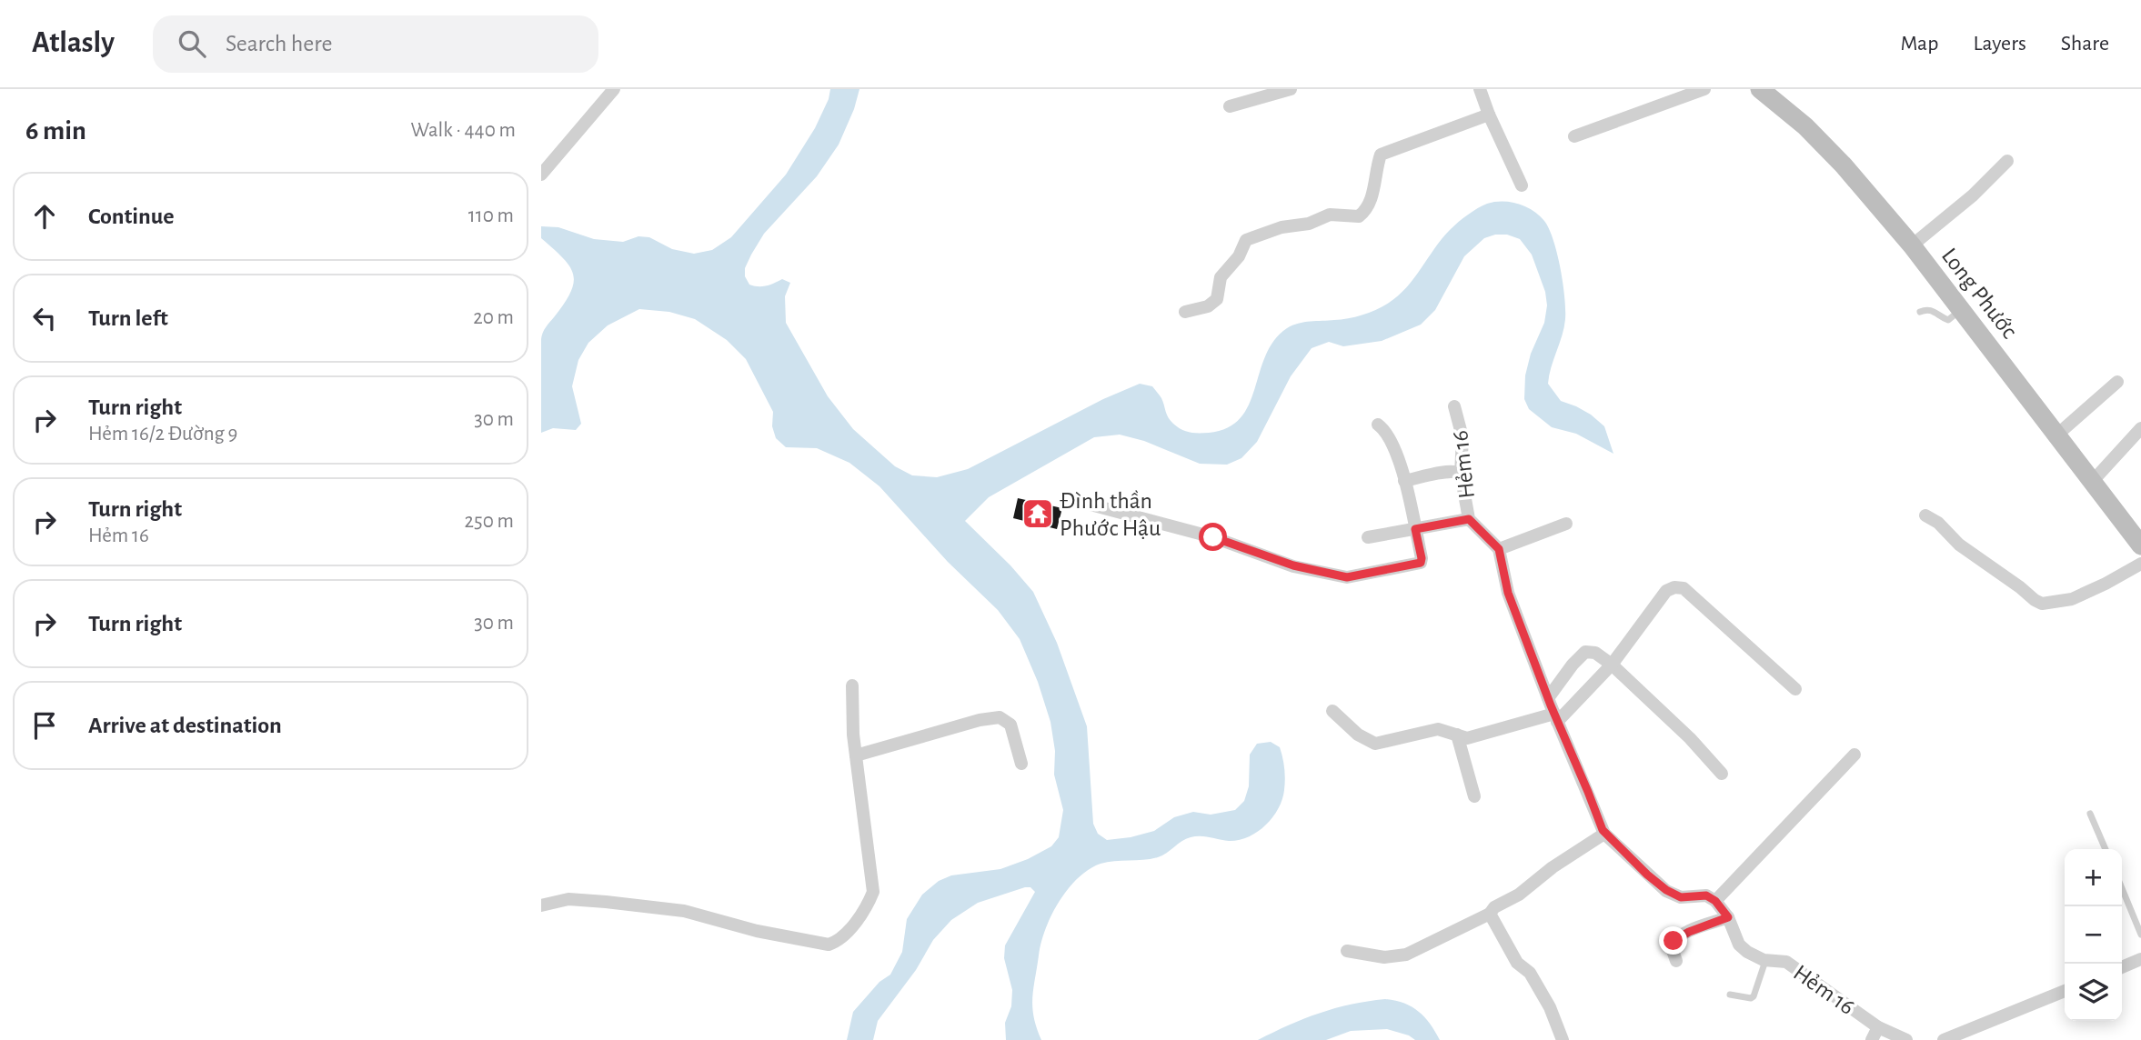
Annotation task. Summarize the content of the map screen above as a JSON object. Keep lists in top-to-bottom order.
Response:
{
  "streets": {
    "street": ["Long Phước", "Hẻm 16"]
  },
  "places": {
    "temple": ["Đình thần Phước Hậu"]
  },
  "page": {
    "header": "Atlasly",
    "search": "Search here",
    "nav": ["Map", "Layers", "Share"],
    "heading": ["6 min", "Walk · 440 m"],
    "list": [
      ["Continue", "110 m"],
      ["Turn left", "20 m"],
      ["Turn right", "Hẻm 16/2 Đường 9", "30 m"],
      ["Turn right", "Hẻm 16", "250 m"],
      ["Turn right", "30 m"],
      "Arrive at destination"
    ],
    "map_buttons": ["+", "−"]
  }
}
